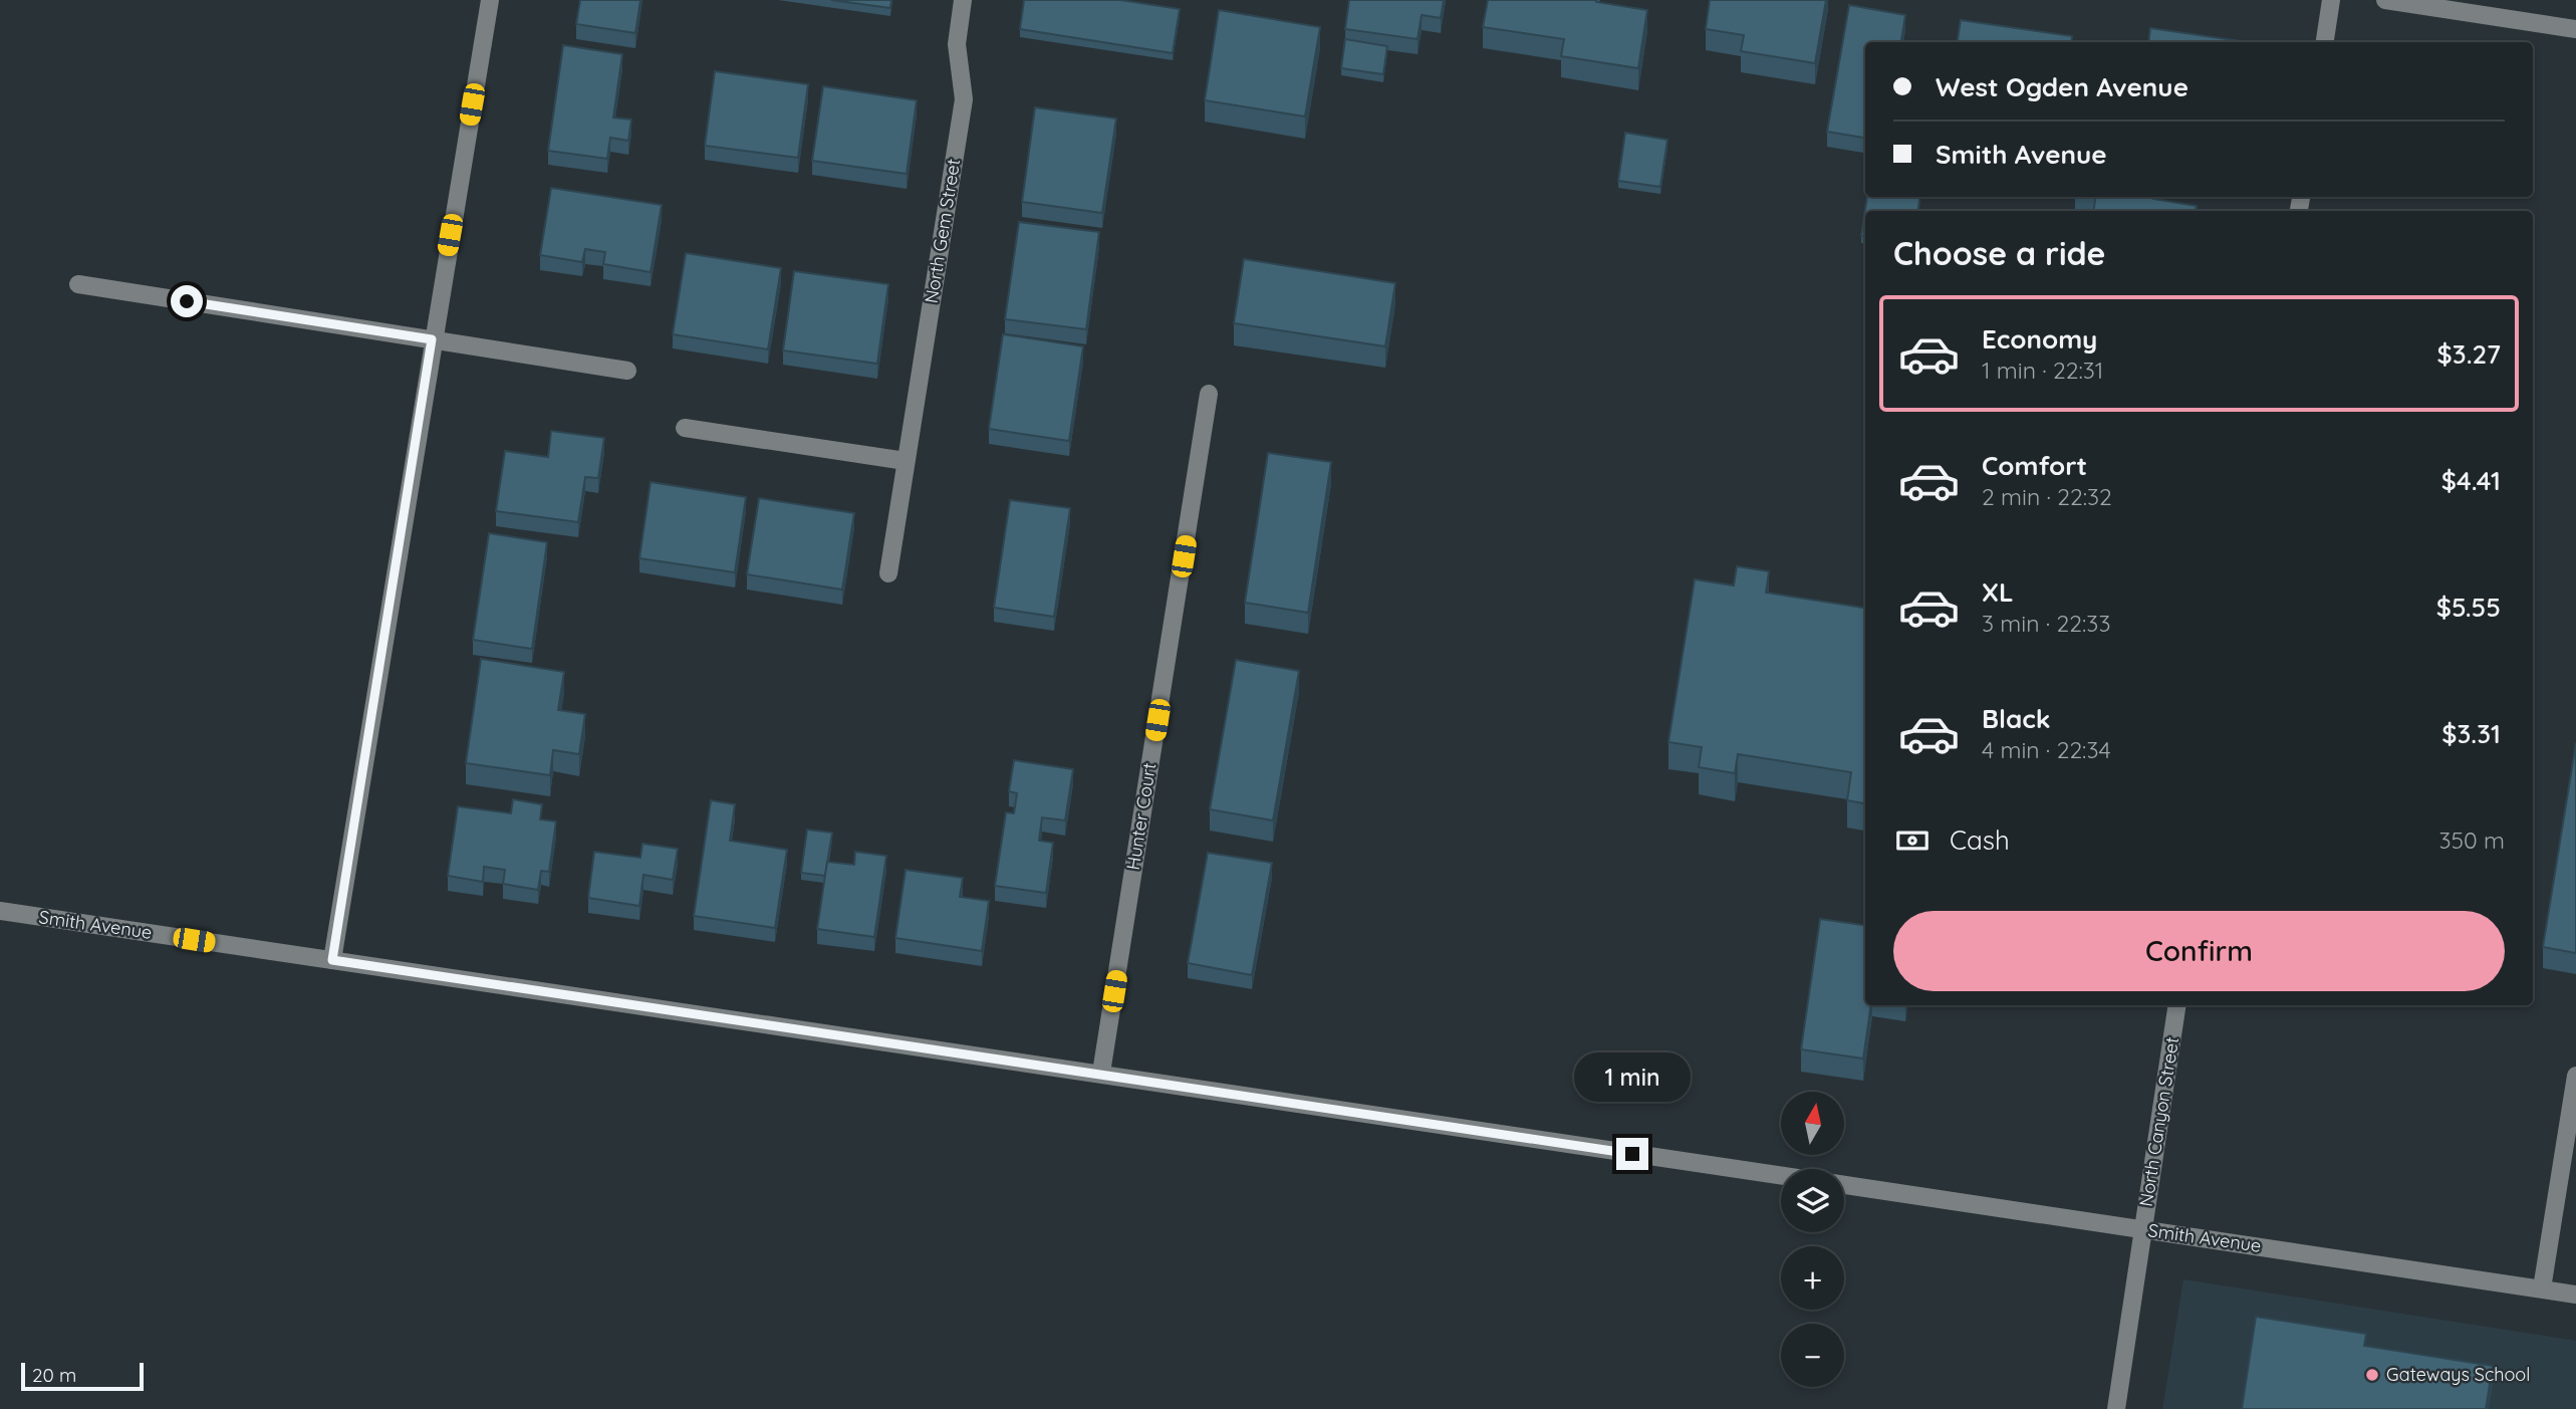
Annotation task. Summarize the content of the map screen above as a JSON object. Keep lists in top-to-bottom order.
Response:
{
  "streets": {
    "street": [
      "North Gem Street",
      "Hunter Court",
      "Smith Avenue",
      "North Canyon Street"
    ]
  },
  "crossings": [
    ["Hunter Court", "Smith Avenue"],
    ["Smith Avenue", "North Canyon Street"]
  ],
  "places": ["Gateways School"],
  "scale_bar": "20 m",
  "north": "top",
  "page": {
    "banner": ["West Ogden Avenue", "Smith Avenue"],
    "heading": "Choose a ride",
    "list": [
      {
        "name": "Economy",
        "note": "1 min · 22:31",
        "value": "$3.27"
      },
      {
        "name": "Comfort",
        "note": "2 min · 22:32",
        "value": "$4.41"
      },
      {
        "name": "XL",
        "note": "3 min · 22:33",
        "value": "$5.55"
      },
      {
        "name": "Black",
        "note": "4 min · 22:34",
        "value": "$3.31"
      }
    ],
    "pay": ["Cash", "350 m"],
    "buttons": "Confirm",
    "bubble": "1 min",
    "map_buttons": ["+", "−"],
    "scale": "20 m"
  }
}
